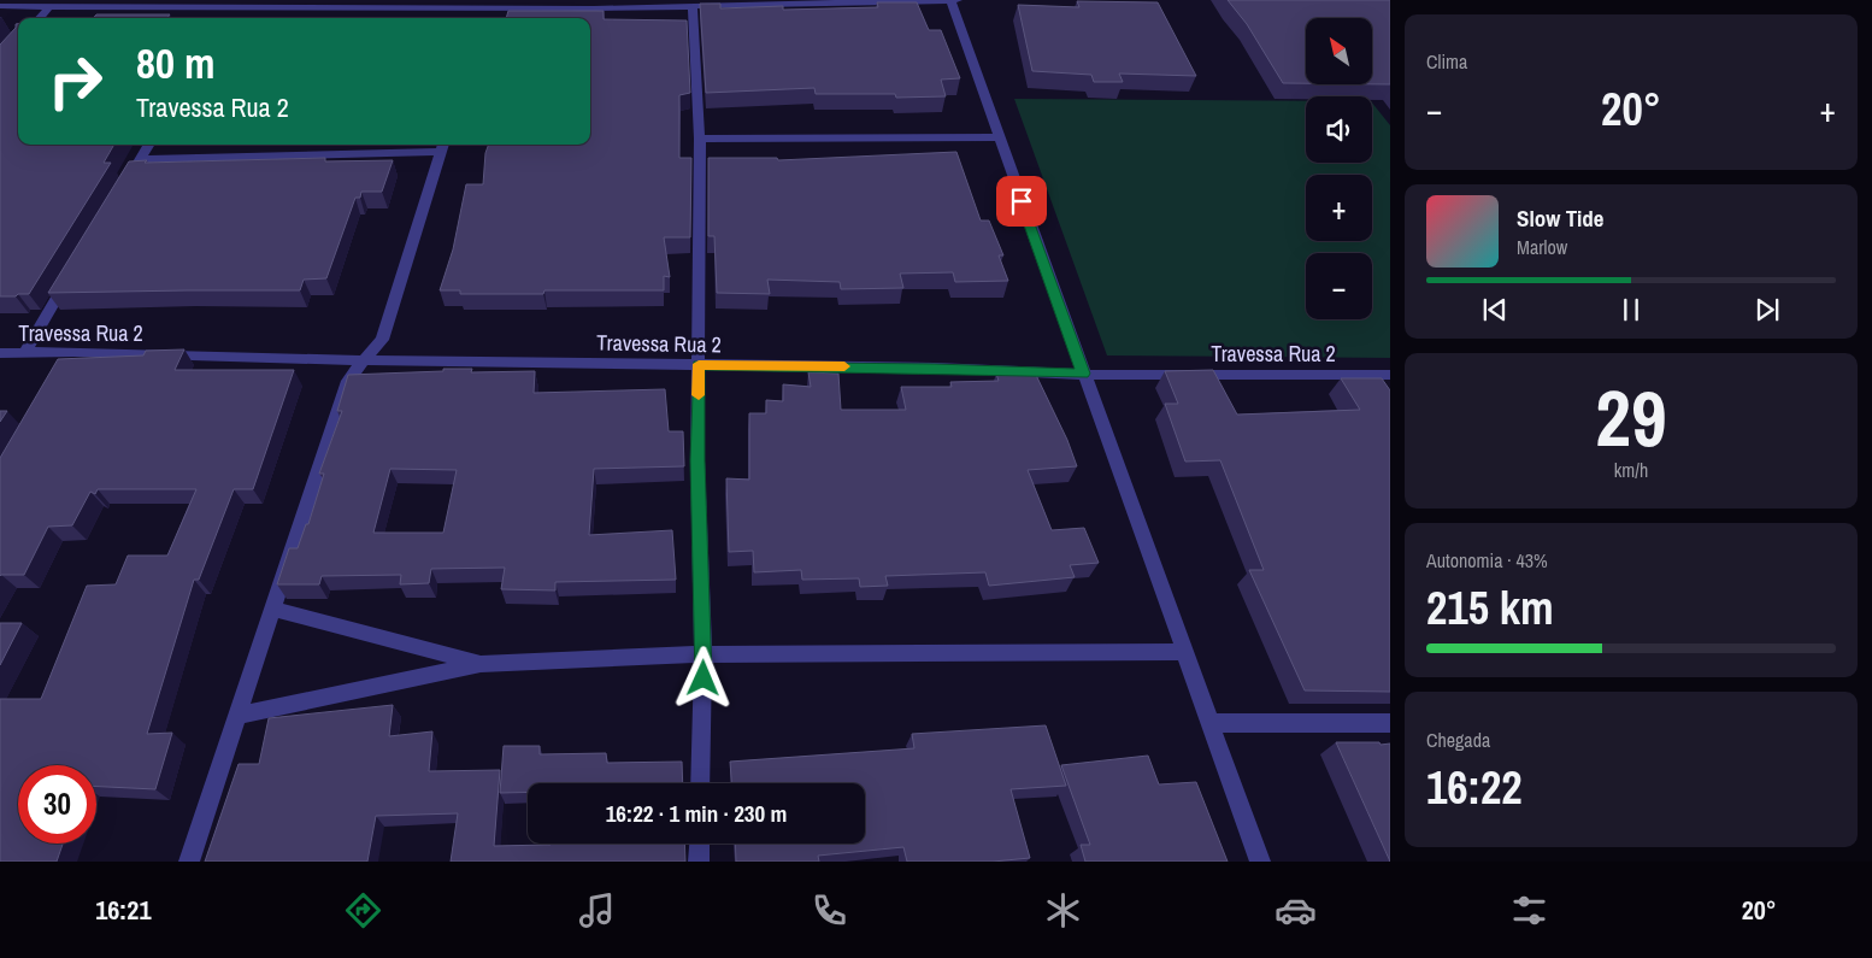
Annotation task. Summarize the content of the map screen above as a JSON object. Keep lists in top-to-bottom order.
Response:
{
  "streets": {
    "street": ["Travessa Rua 2"]
  },
  "north": "top left",
  "page": {
    "tile": [
      "Clima",
      ["29", "km/h"],
      ["Autonomia · 43%", "215 km"],
      ["Chegada", "16:22"]
    ],
    "map_buttons": ["+", "−"],
    "turn": ["80 m", "Travessa Rua 2"],
    "heat": ["−", "20°", "+"],
    "song": ["Slow Tide", "Marlow"],
    "limit": "30",
    "trip": "16:22 · 1 min · 230 m",
    "tabs": ["16:21", "20°"]
  }
}
